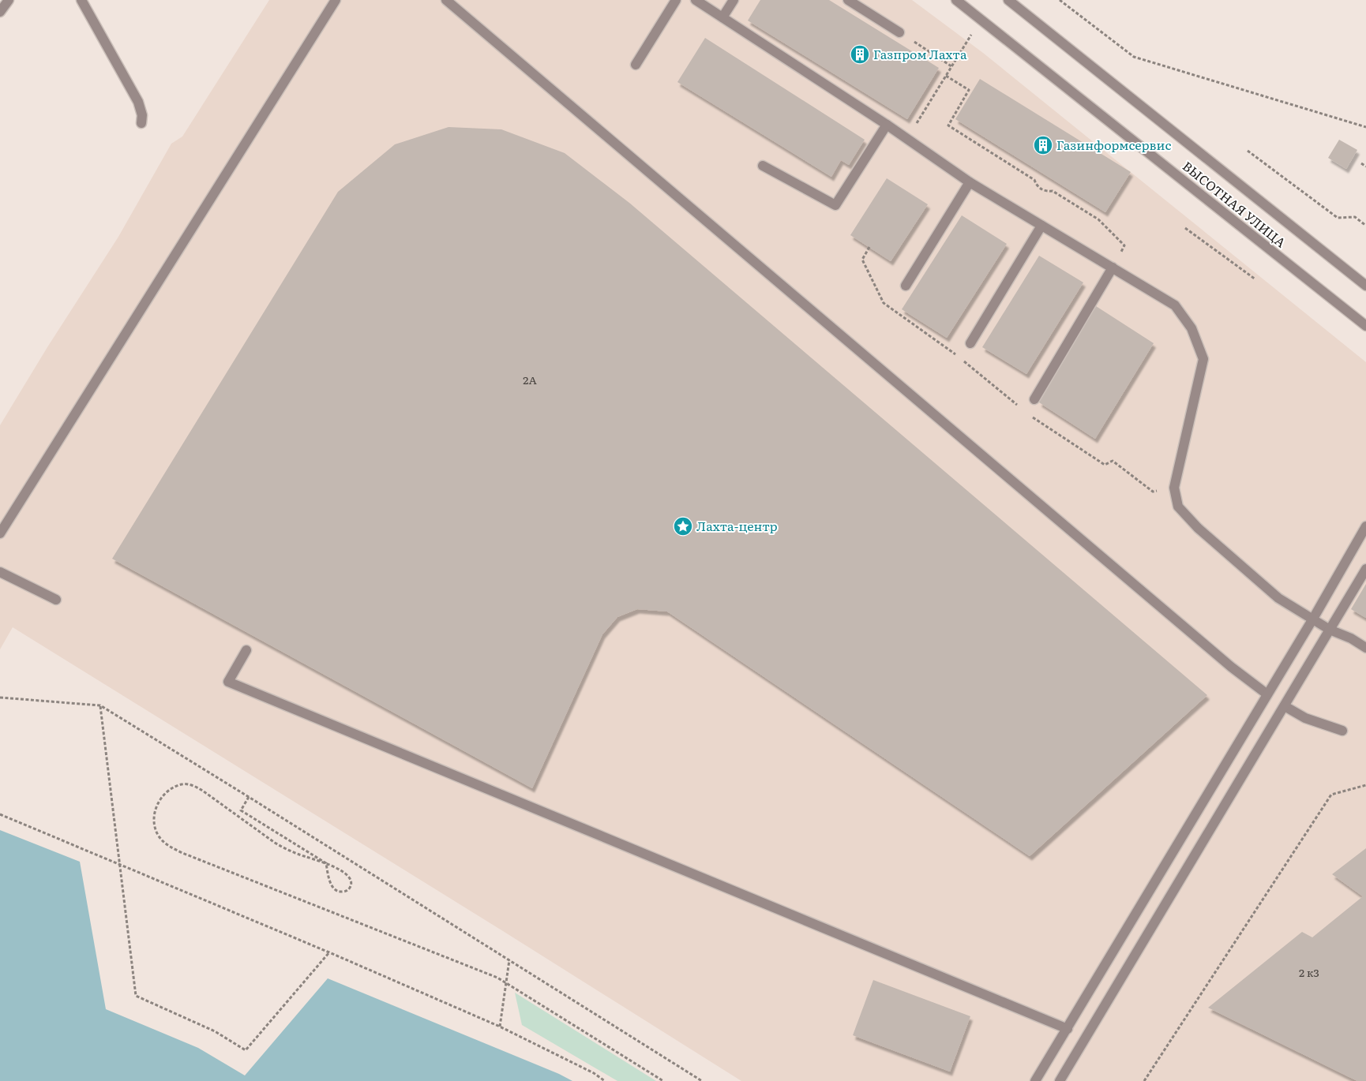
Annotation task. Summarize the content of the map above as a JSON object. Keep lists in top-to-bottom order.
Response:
{
  "streets": {
    "street": ["ВЫСОТНАЯ УЛИЦА"]
  },
  "places": {
    "building": ["Газпром Лахта", "Газинформсервис"],
    "place": ["Лахта-центр"]
  },
  "house_numbers": ["2А", "2 к3"]
}
